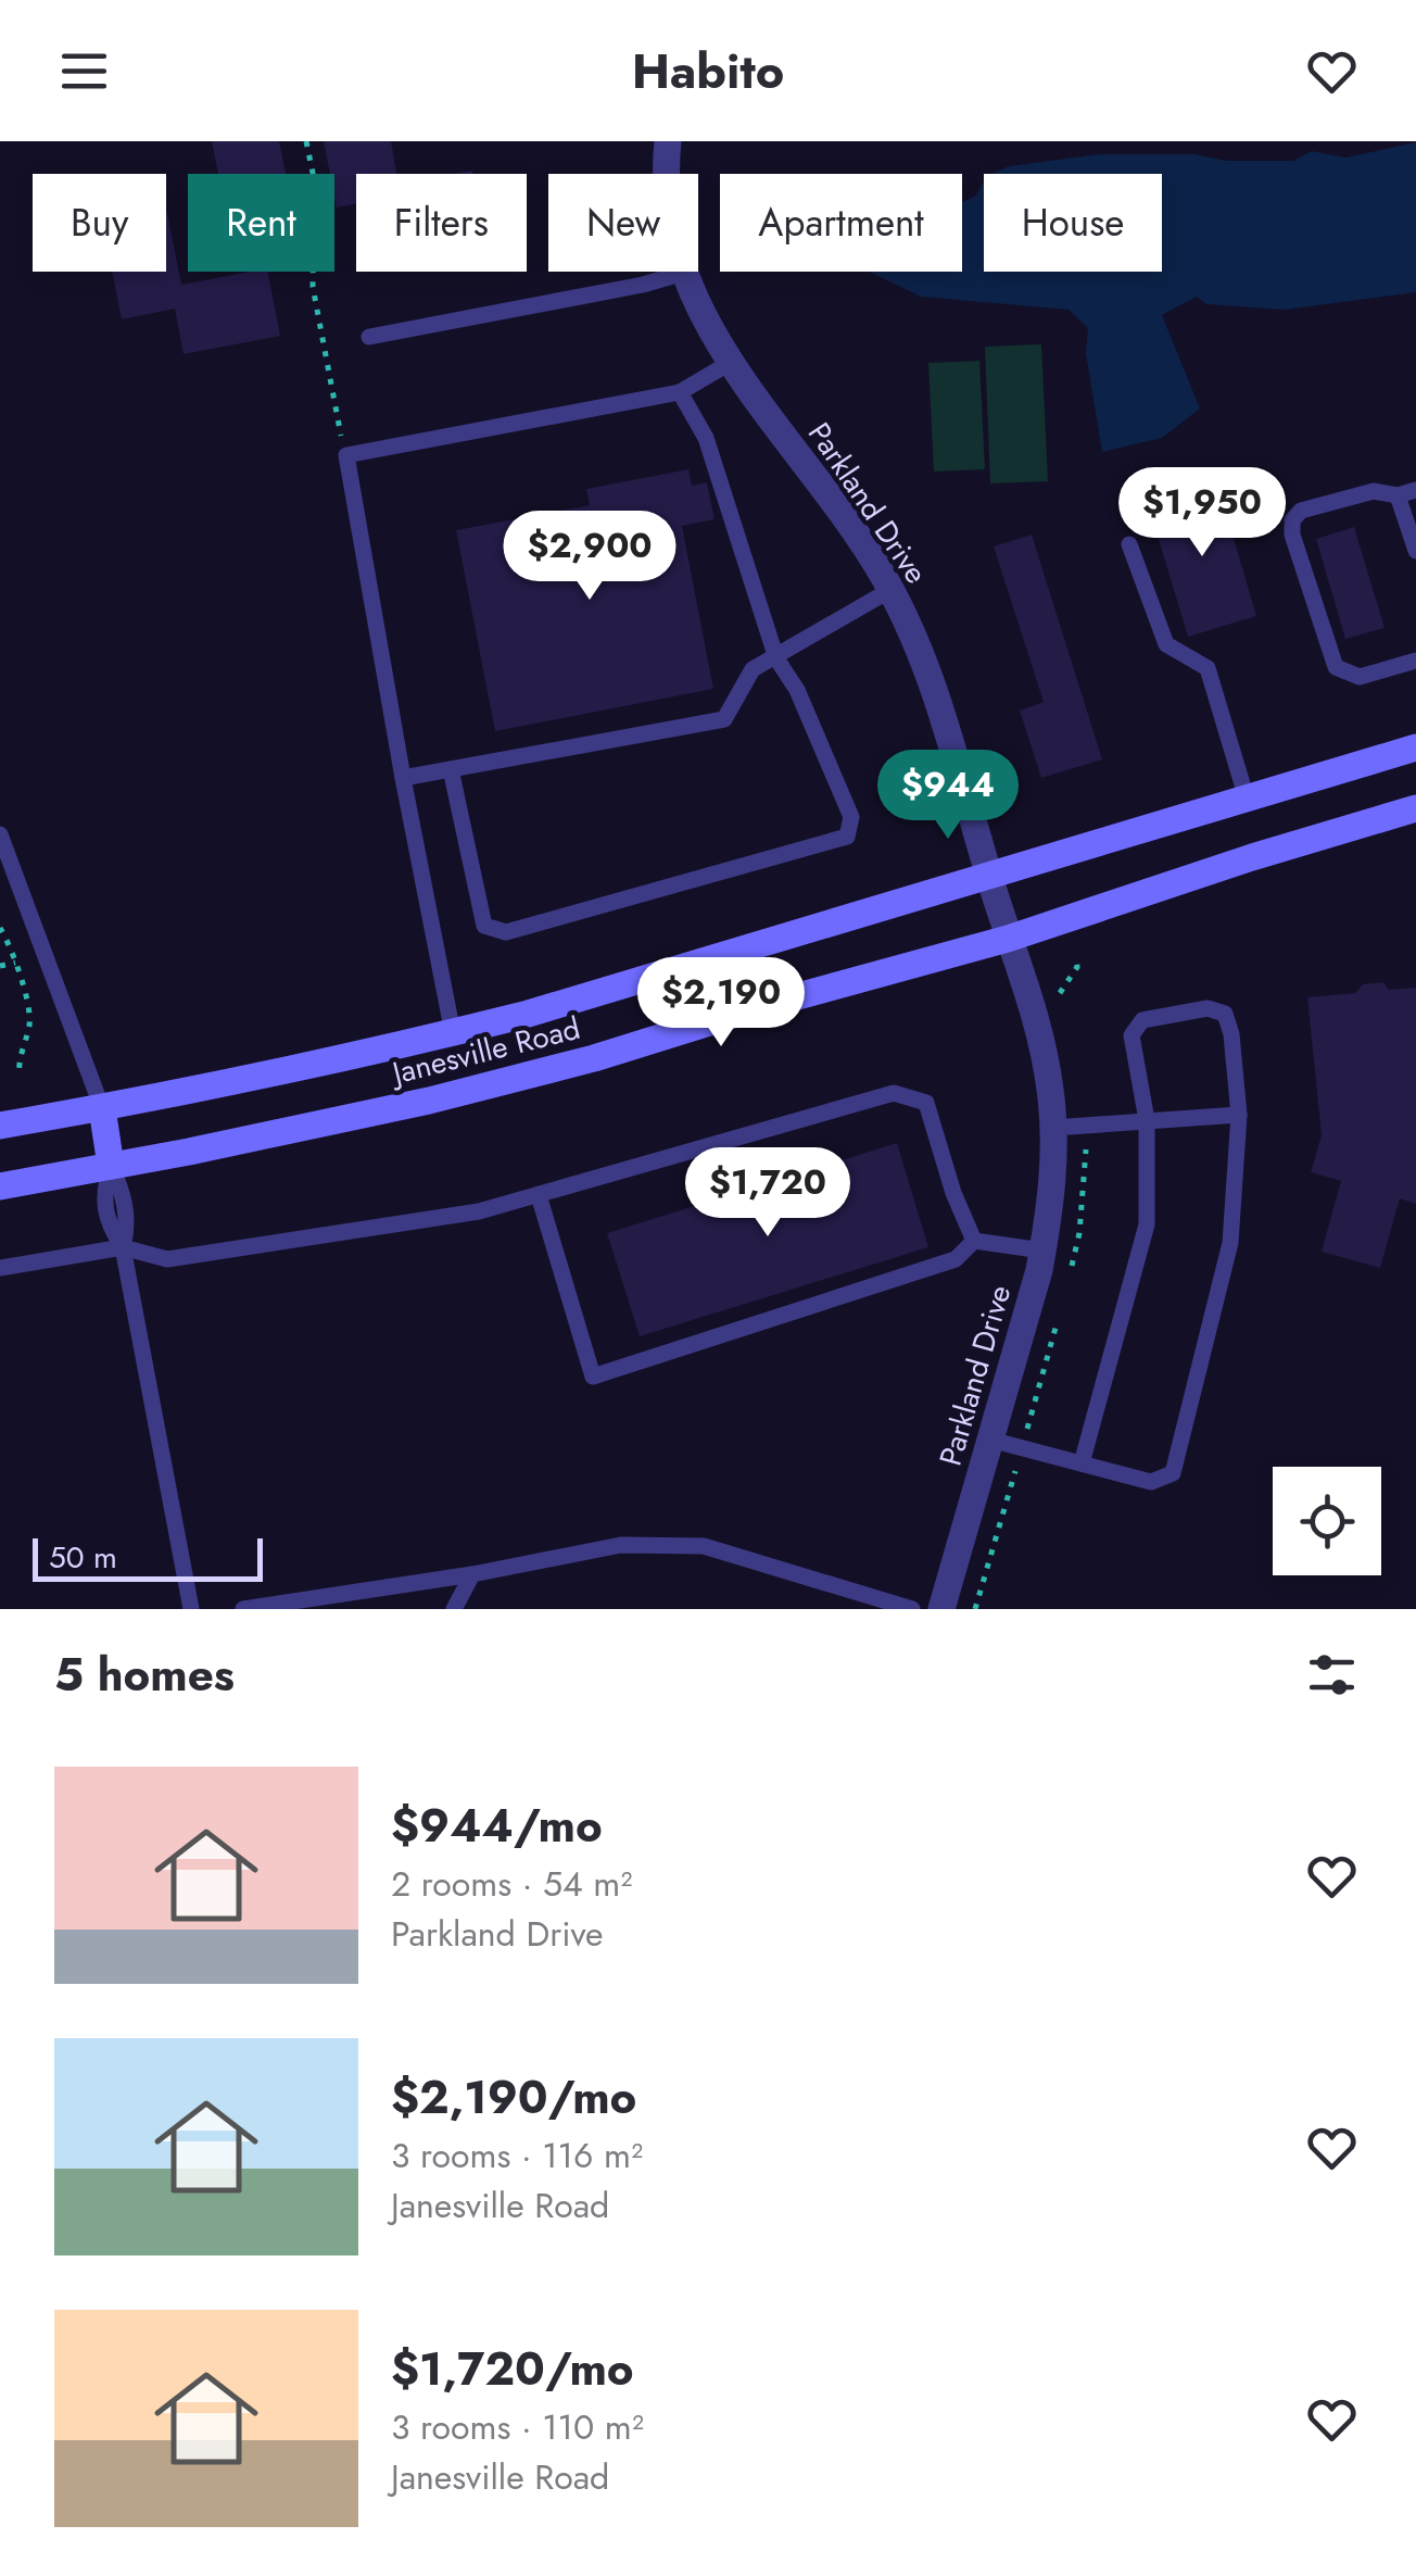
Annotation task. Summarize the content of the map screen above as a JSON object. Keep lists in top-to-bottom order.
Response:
{
  "streets": {
    "main road": ["Janesville Road"],
    "street": ["Parkland Drive"]
  },
  "crossings": [
    ["Parkland Drive", "Janesville Road"]
  ],
  "scale_bar": "50 m",
  "page": {
    "header": "Habito",
    "chip": [
      "Buy",
      "Rent",
      "Filters",
      "New",
      "Apartment",
      "House"
    ],
    "price": [
      "$1,950",
      "$2,900",
      "$944",
      "$2,190",
      "$1,720"
    ],
    "scale": "50 m",
    "heading": "5 homes",
    "list": [
      {
        "name": "$944/mo",
        "note": "2 rooms · 54 m² · Parkland Drive"
      },
      {
        "name": "$2,190/mo",
        "note": "3 rooms · 116 m² · Janesville Road"
      },
      {
        "name": "$1,720/mo",
        "note": "3 rooms · 110 m² · Janesville Road"
      }
    ]
  }
}
